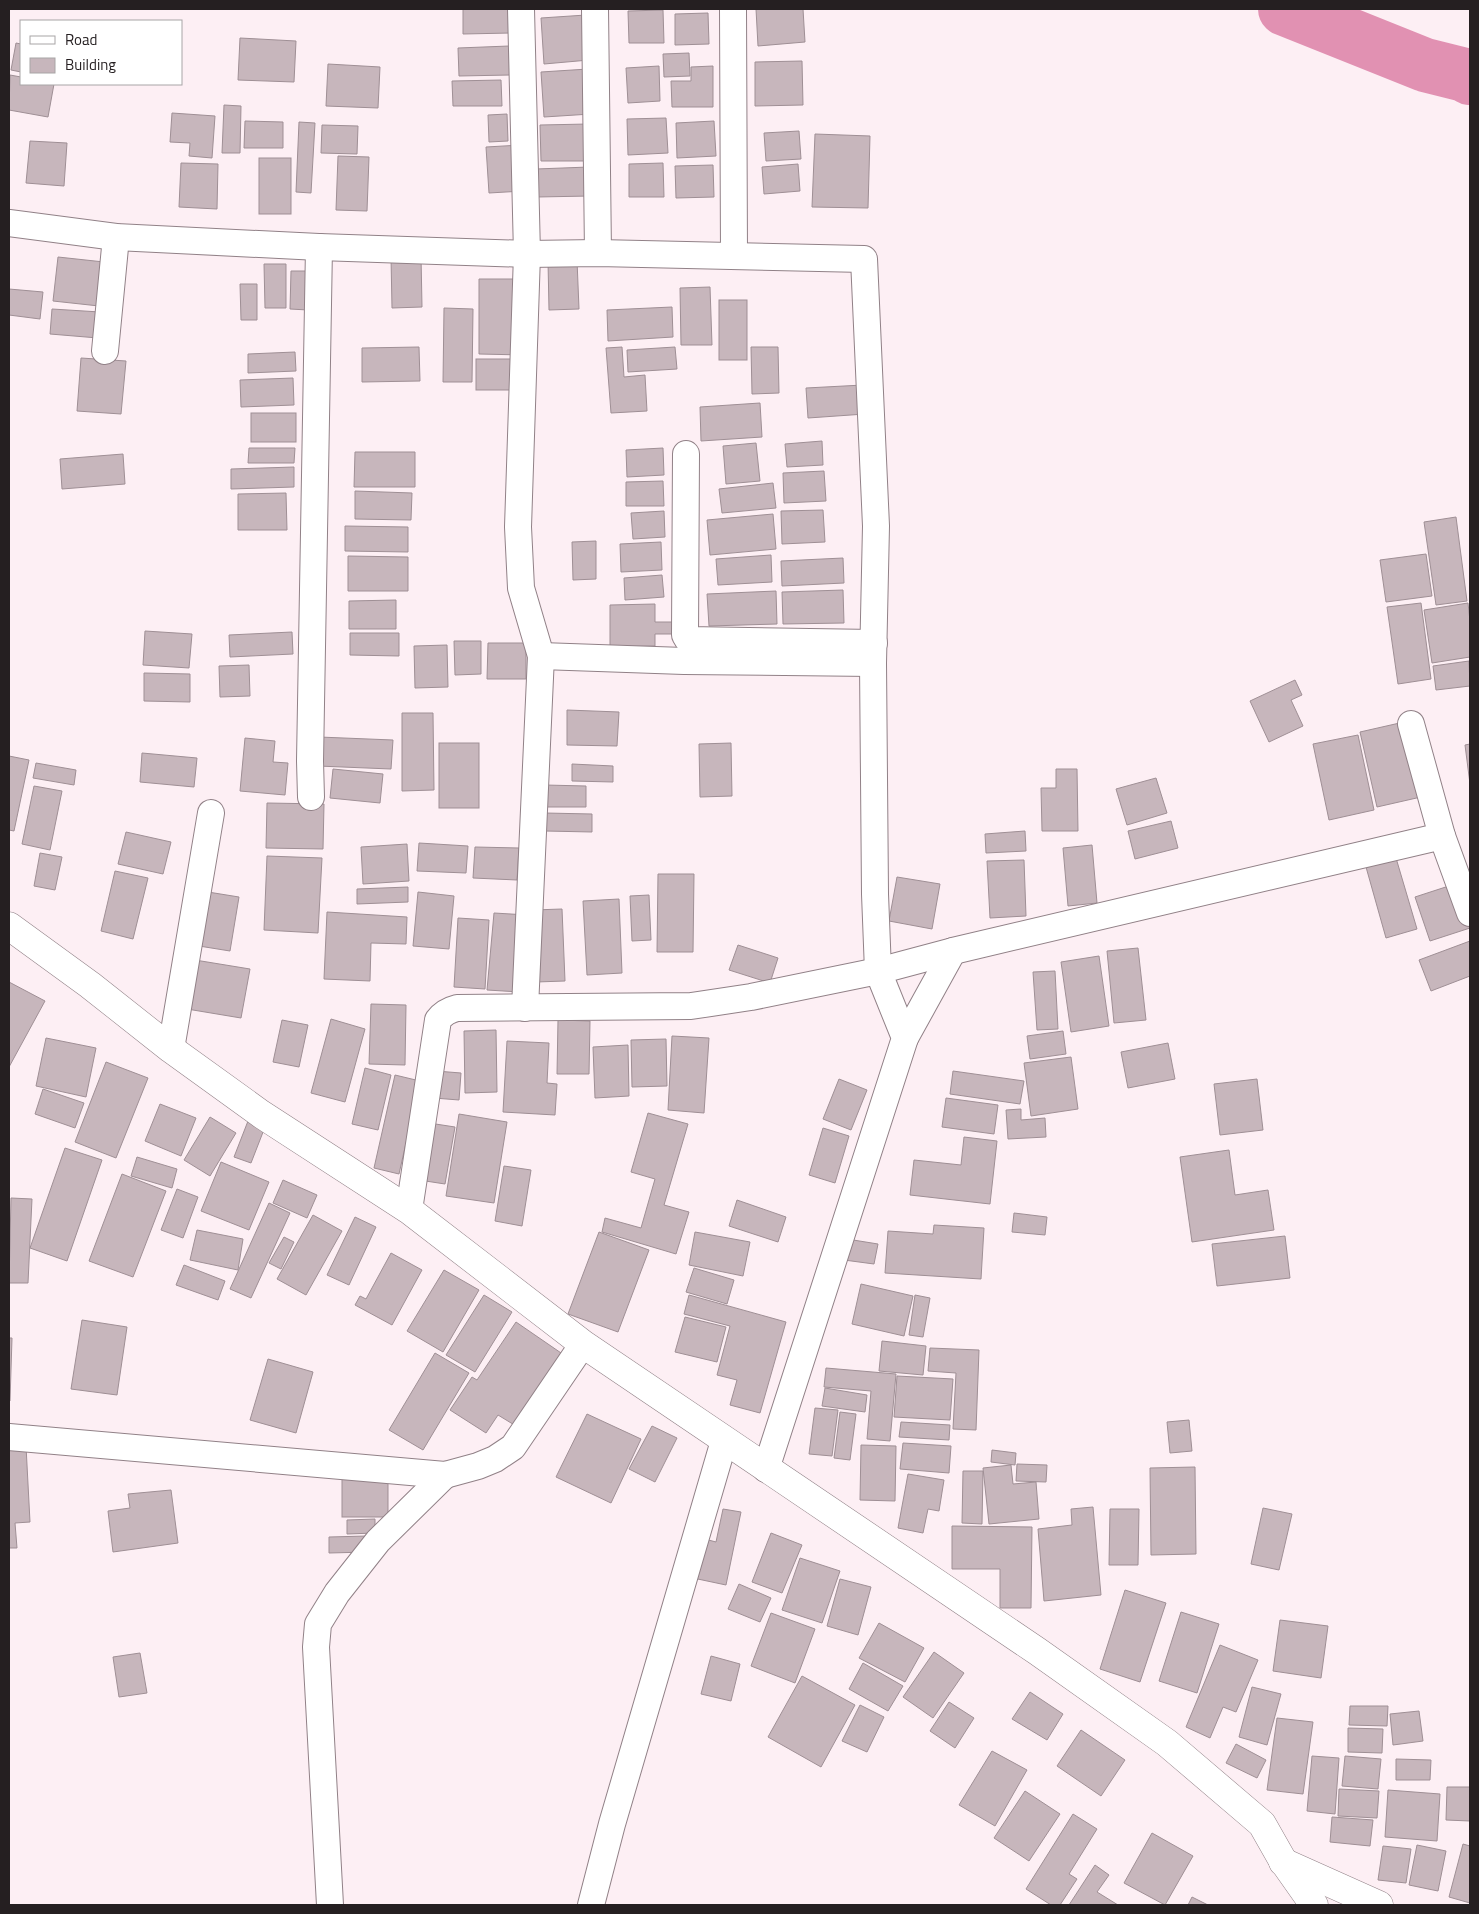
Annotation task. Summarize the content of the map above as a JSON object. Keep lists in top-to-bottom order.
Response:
{
  "legend": ["Road", "Building"]
}
